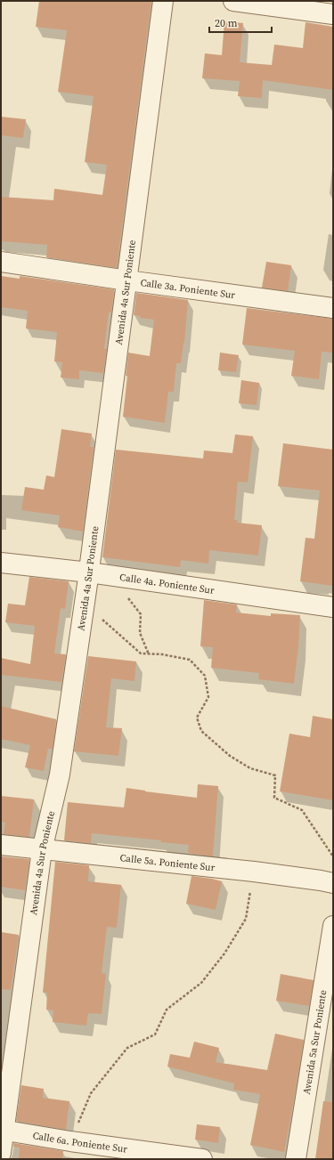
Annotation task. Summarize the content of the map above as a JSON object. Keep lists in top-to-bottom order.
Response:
{
  "streets": {
    "street": [
      "Calle 3a. Poniente Sur",
      "Avenida 4a Sur Poniente",
      "Calle 4a. Poniente Sur",
      "Calle 5a. Poniente Sur",
      "Avenida 5a Sur Poniente",
      "Calle 6a. Poniente Sur"
    ]
  },
  "crossings": [
    ["Calle 3a. Poniente Sur", "Avenida 4a Sur Poniente"],
    ["Avenida 4a Sur Poniente", "Calle 4a. Poniente Sur"],
    ["Avenida 4a Sur Poniente", "Calle 5a. Poniente Sur"],
    ["Avenida 4a Sur Poniente", "Calle 6a. Poniente Sur"]
  ],
  "scale_bar": "20 m"
}
